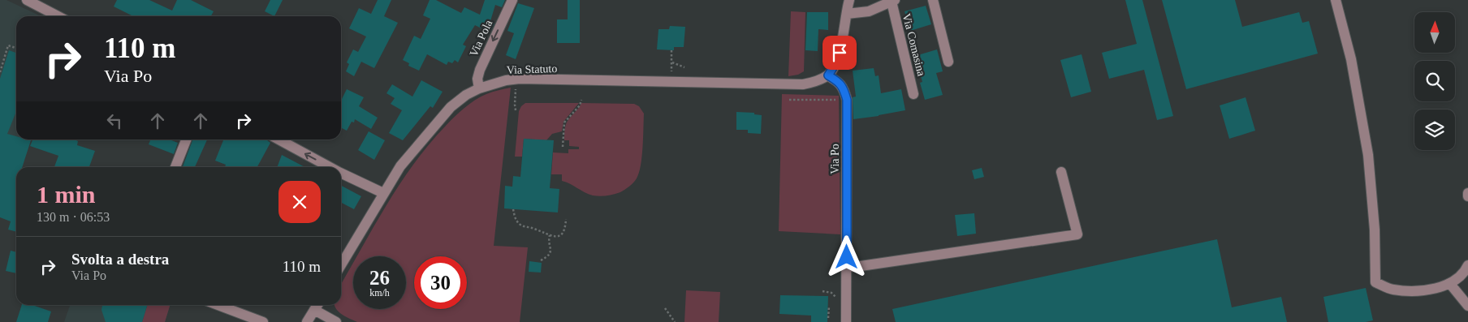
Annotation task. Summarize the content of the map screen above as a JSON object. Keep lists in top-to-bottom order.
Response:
{
  "streets": {
    "street": [
      "Via Pola",
      "Via Comasina",
      "Via Statuto",
      "Via Po"
    ]
  },
  "crossings": [
    ["Via Pola", "Via Statuto"],
    ["Via Statuto", "Via Po"]
  ],
  "one_way": ["Via Pola"],
  "north": "top",
  "page": {
    "turn": ["110 m", "Via Po"],
    "heading": ["1 min", "130 m · 06:53"],
    "list": [
      {
        "name": "Svolta a destra",
        "note": "Via Po",
        "value": "110 m"
      }
    ],
    "speed": "26 km/h",
    "limit": "30"
  }
}
